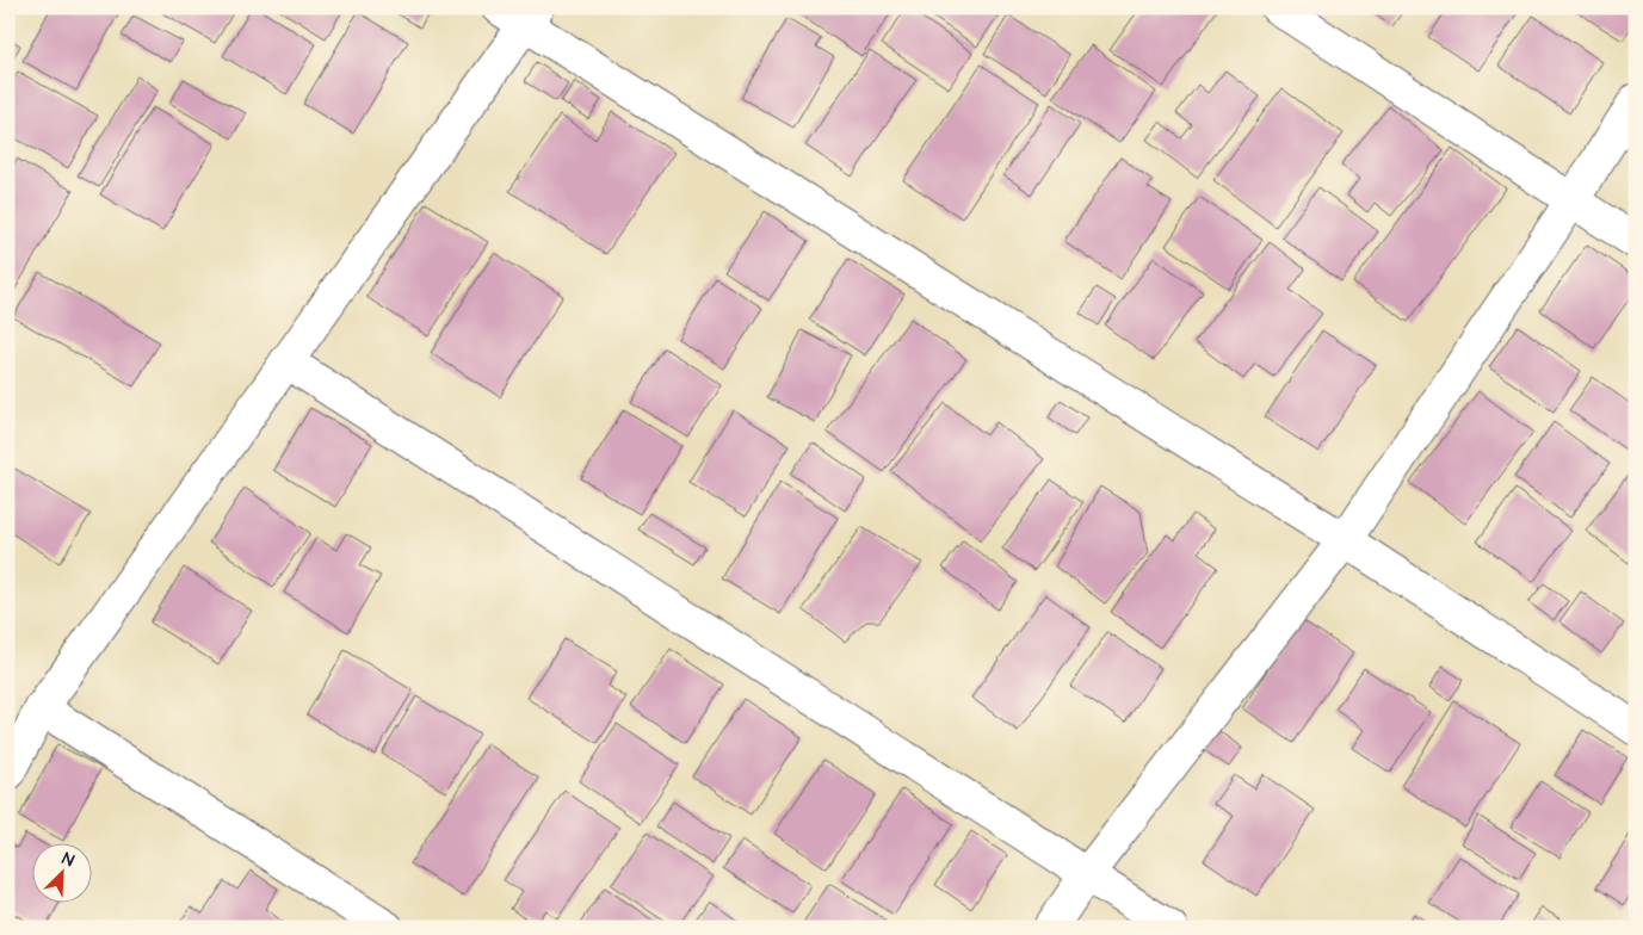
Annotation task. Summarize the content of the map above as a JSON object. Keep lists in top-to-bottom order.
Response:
{
  "north": "top right"
}
